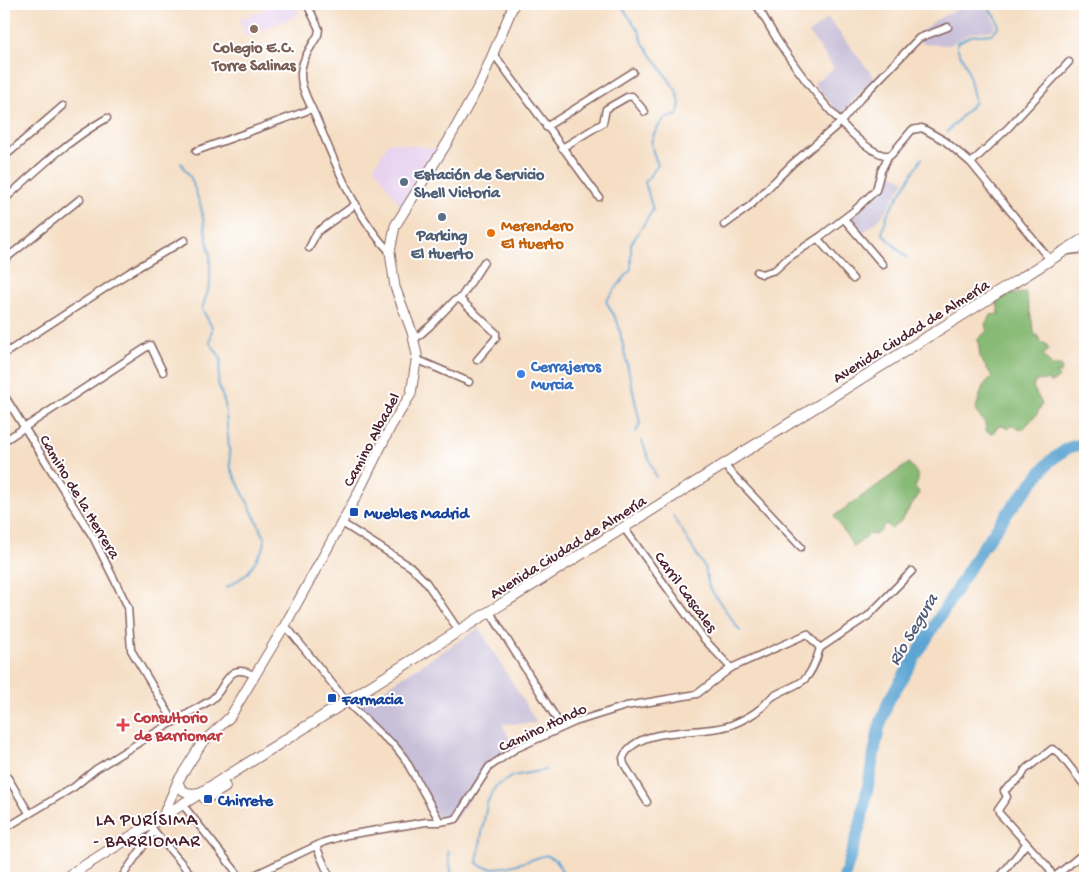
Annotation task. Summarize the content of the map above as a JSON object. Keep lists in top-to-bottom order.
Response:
{
  "streets": {
    "main road": ["Avenida Ciudad de Almería", "Camino Albadel"],
    "street": ["Camino de la Herrera", "Carril Cascales", "Camino Hondo"]
  },
  "crossings": [
    ["Avenida Ciudad de Almería", "Camino Albadel"],
    ["Avenida Ciudad de Almería", "Carril Cascales"],
    ["Carril Cascales", "Camino Hondo"]
  ],
  "districts": ["LA PURÍSIMA - BARRIOMAR"],
  "water": ["Río Segura"],
  "places": {
    "other": [
      "Colegio E.C. Torre Salinas",
      "Estación de Servicio Shell Victoria",
      "Parking El Huerto",
      "Merendero El Huerto",
      "Cerrajeros Murcia"
    ],
    "transit": ["Muebles Madrid", "Farmacia", "Chirrete"],
    "health": ["Consultorio de Barriomar"]
  }
}
